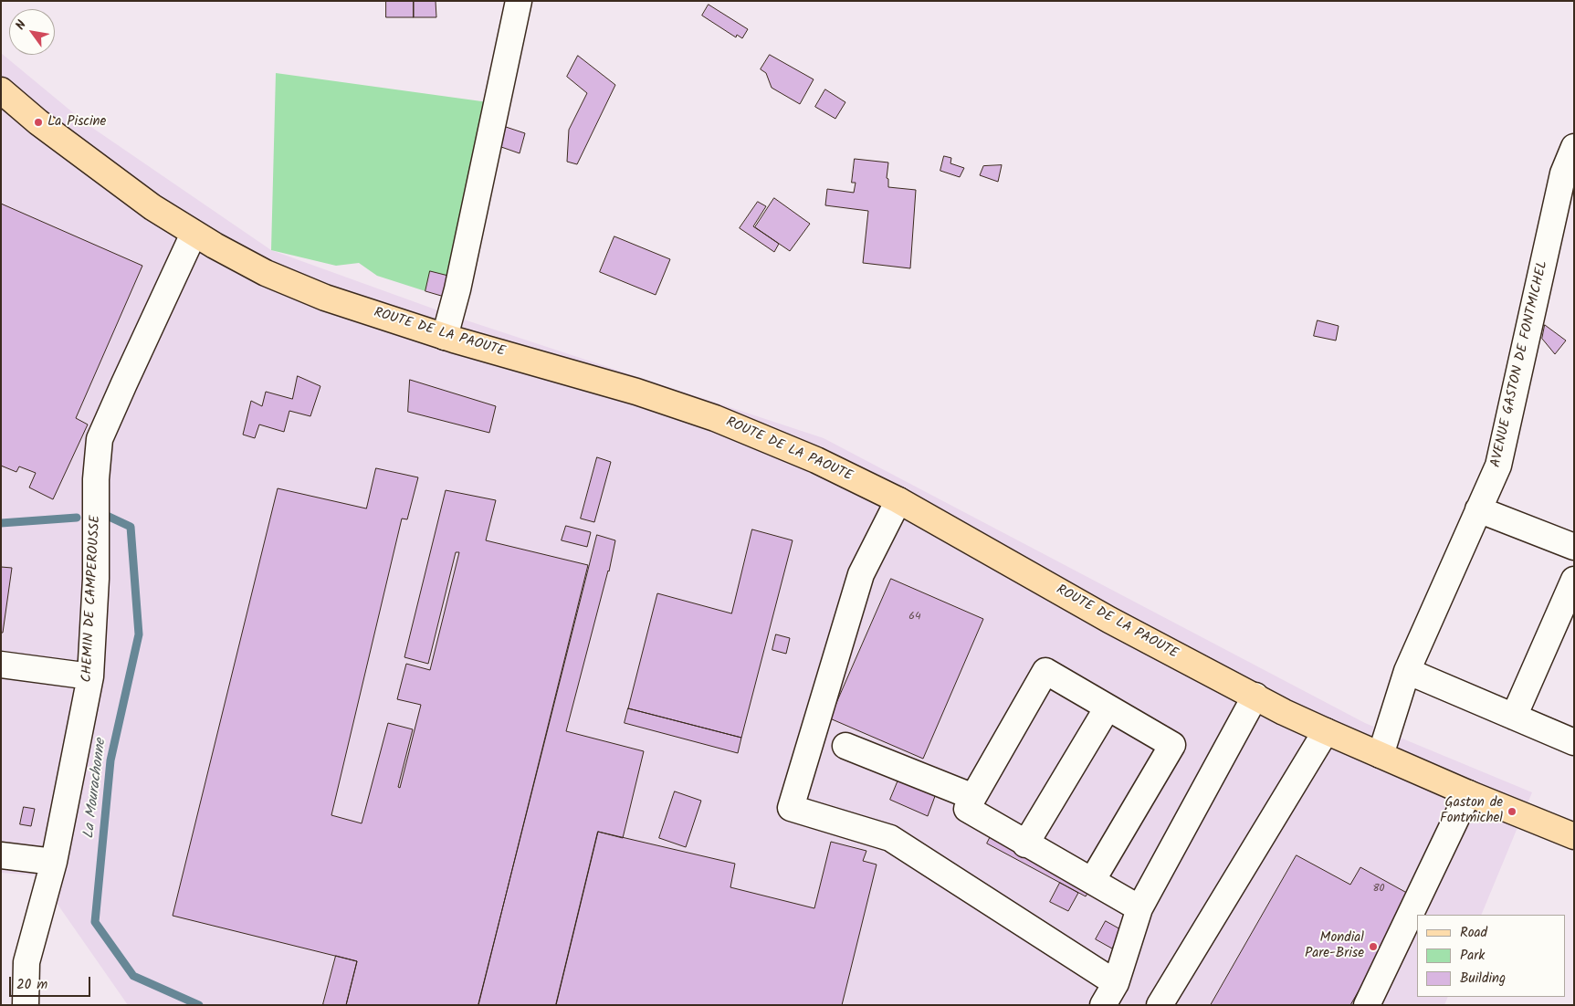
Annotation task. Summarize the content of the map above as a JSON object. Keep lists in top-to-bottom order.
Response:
{
  "streets": {
    "main road": ["ROUTE DE LA PAOUTE"],
    "street": ["AVENUE GASTON DE FONTMICHEL", "CHEMIN DE CAMPEROUSSE"]
  },
  "crossings": [
    ["ROUTE DE LA PAOUTE", "AVENUE GASTON DE FONTMICHEL"],
    ["ROUTE DE LA PAOUTE", "CHEMIN DE CAMPEROUSSE"]
  ],
  "water": ["La Mourachonne"],
  "places": ["La Piscine", "Gaston de Fontmichel", "Mondial Pare-Brise"],
  "house_numbers": ["64", "80"],
  "legend": ["Road", "Park", "Building"],
  "scale_bar": "20 m",
  "north": "top left"
}
